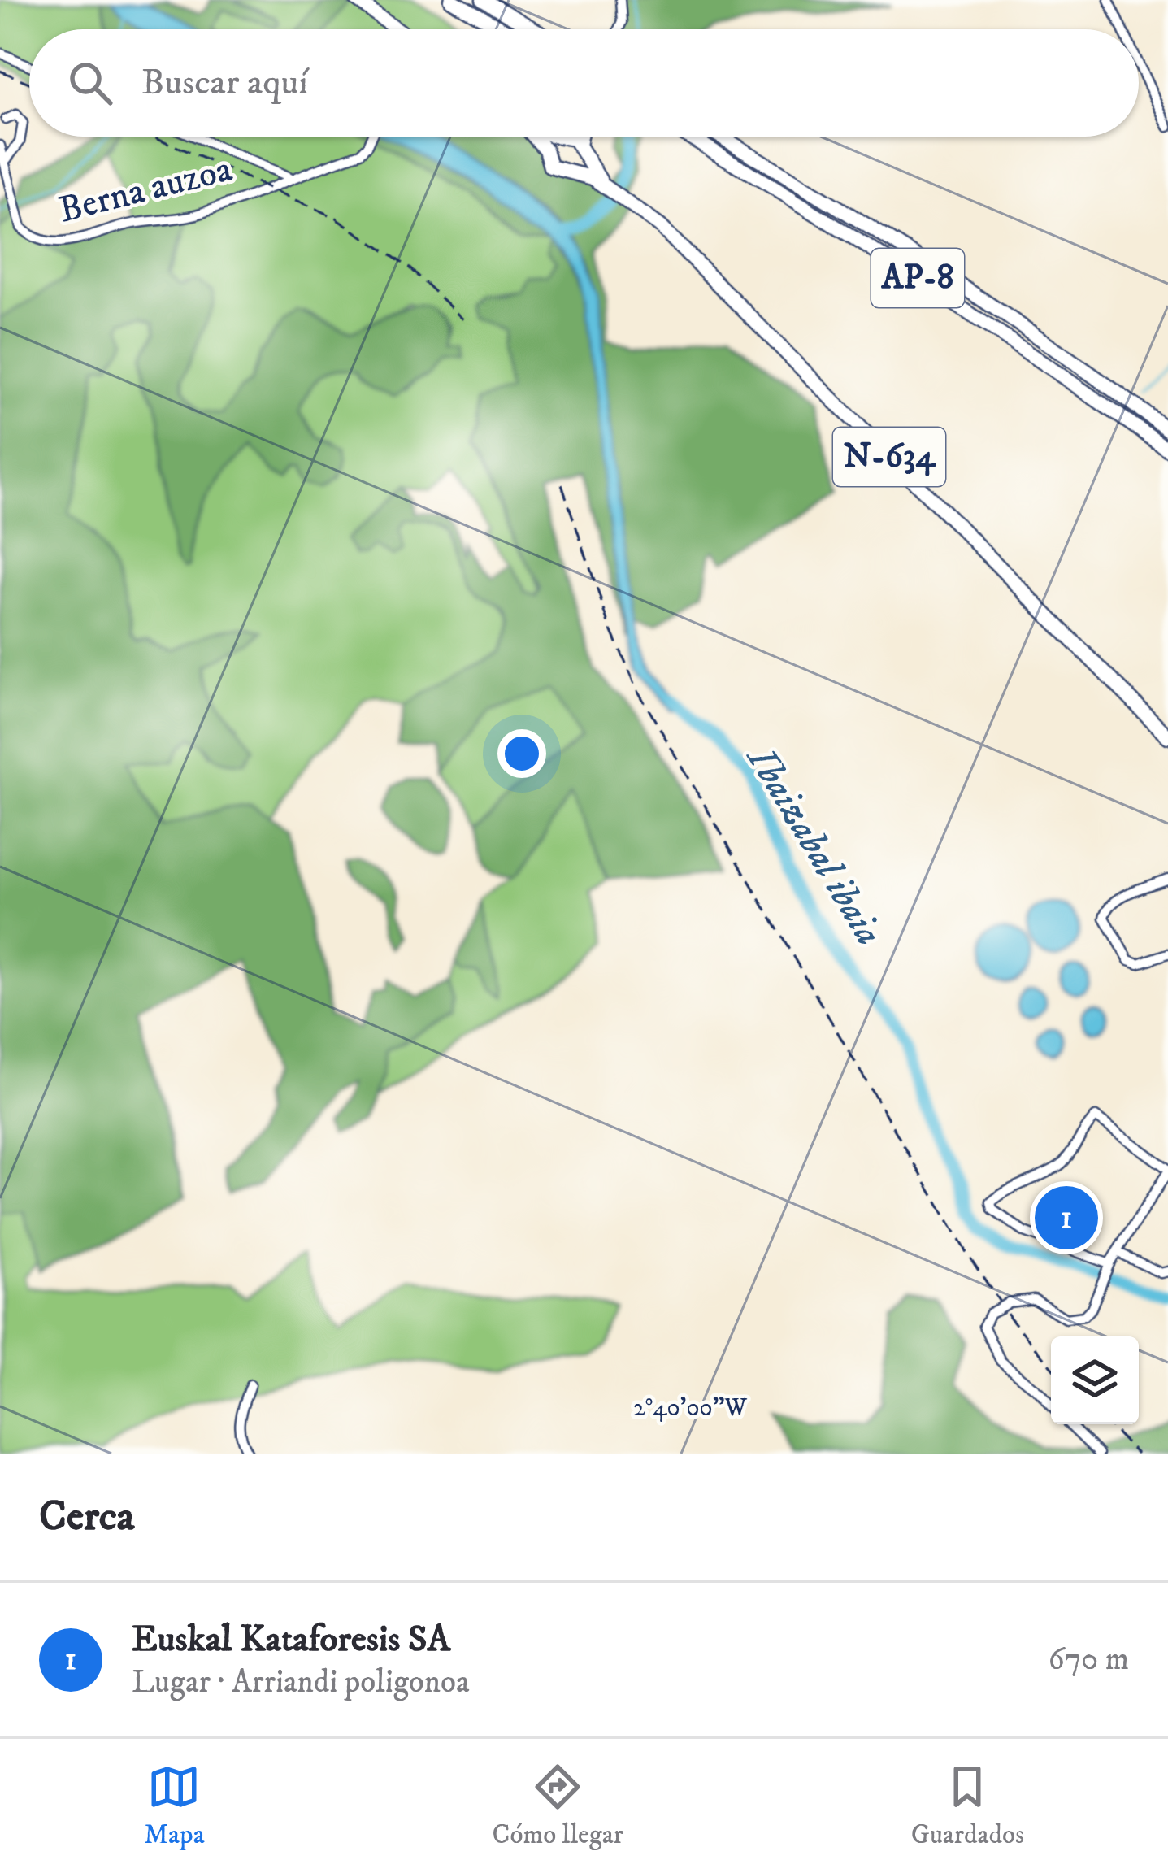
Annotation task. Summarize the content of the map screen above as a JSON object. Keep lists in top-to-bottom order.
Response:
{
  "streets": {
    "highway": ["AP-8", "N-634"],
    "street": ["Berna auzoa"]
  },
  "water": ["Ibaizabal ibaia"],
  "page": {
    "search": "Buscar aquí",
    "pins": "1",
    "heading": "Cerca",
    "list": [
      {
        "mark": "1",
        "name": "Euskal Kataforesis SA",
        "note": "Lugar · Arriandi poligonoa",
        "value": "670 m"
      }
    ],
    "nav": ["Mapa", "Cómo llegar", "Guardados"]
  },
  "coordinates": ["2°40'00\"W"]
}
